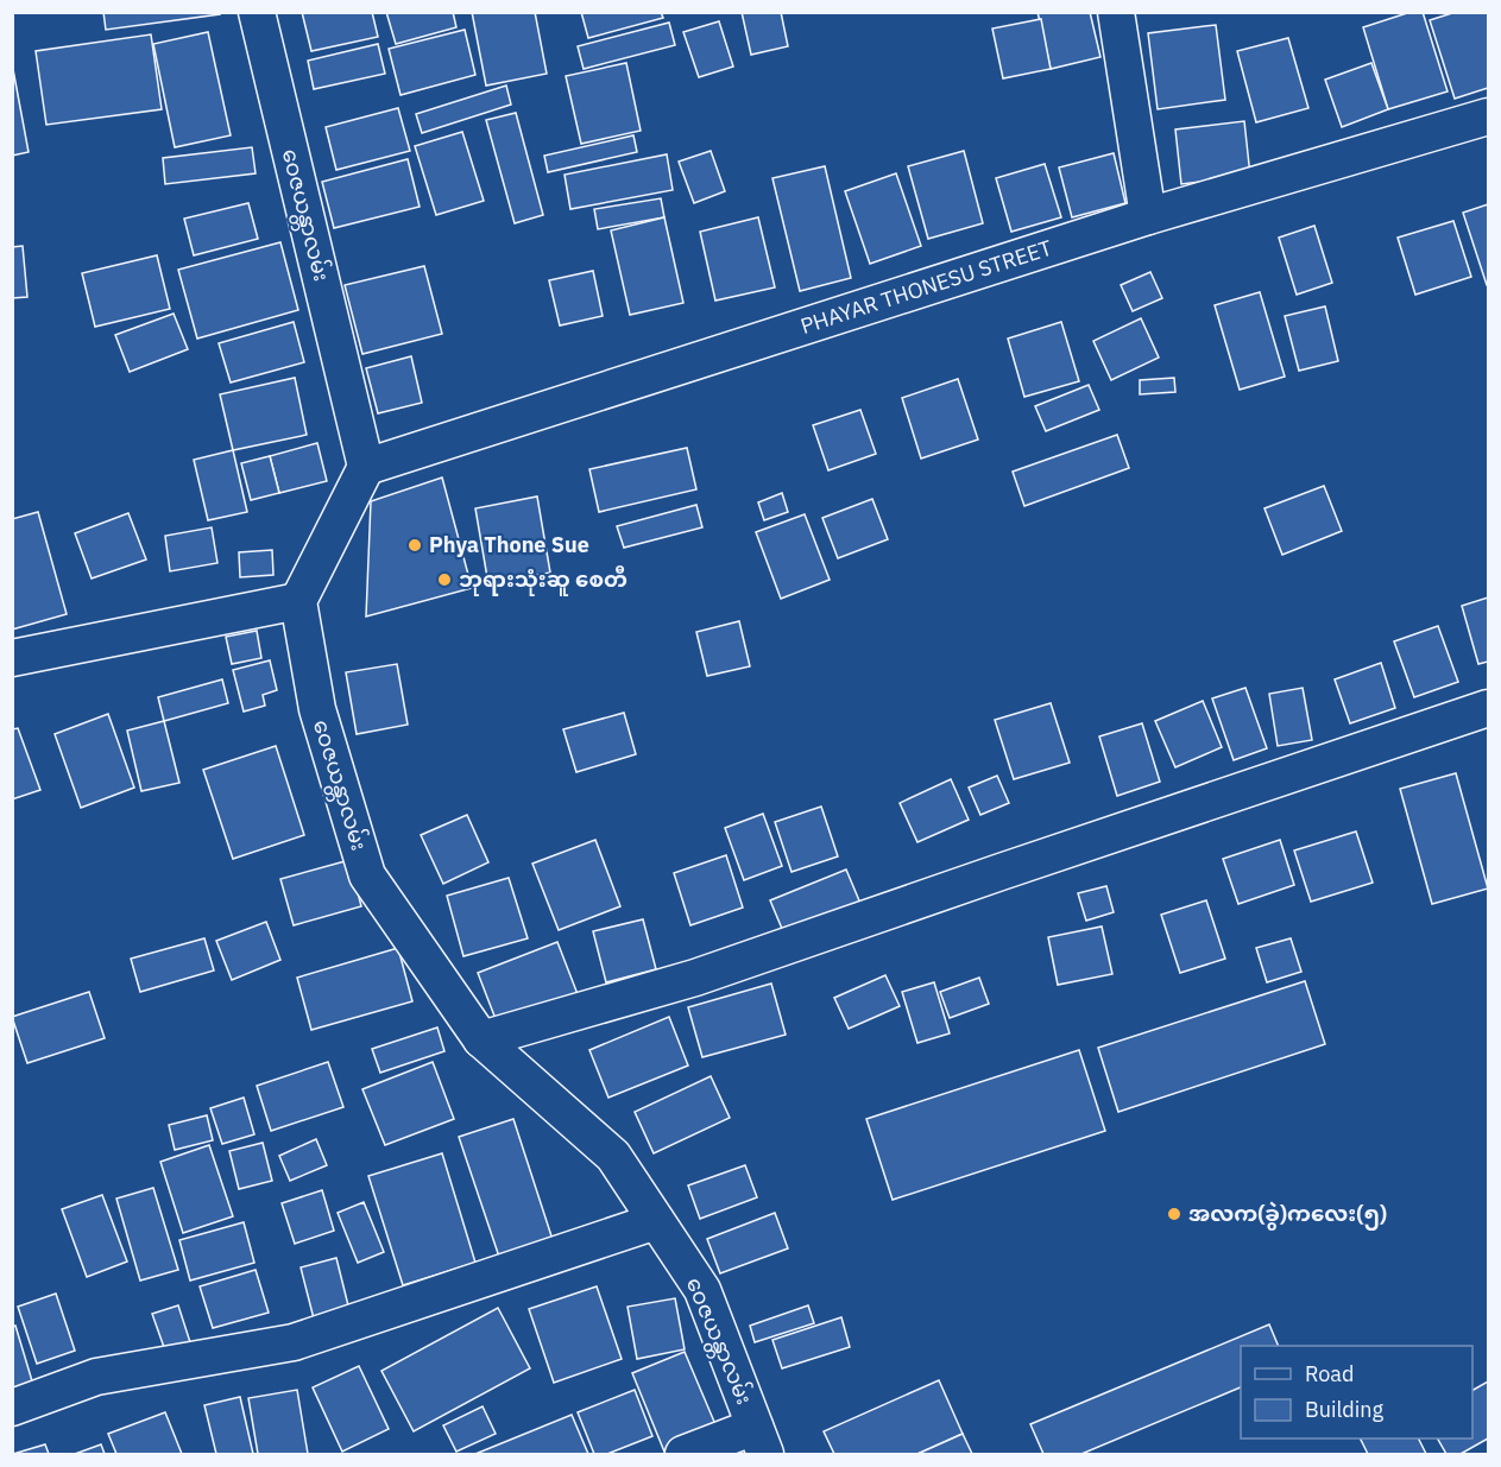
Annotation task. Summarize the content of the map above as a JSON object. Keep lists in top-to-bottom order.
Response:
{
  "streets": {
    "street": ["ဝေဇယန္တာလမ်း", "PHAYAR THONESU STREET"]
  },
  "crossings": [
    ["ဝေဇယန္တာလမ်း", "PHAYAR THONESU STREET"]
  ],
  "places": ["Phya Thone Sue", "ဘုရားသုံးဆူ စေတီ", "အလက(ခွဲ)ကလေး(၅)"],
  "legend": ["Road", "Building"]
}
